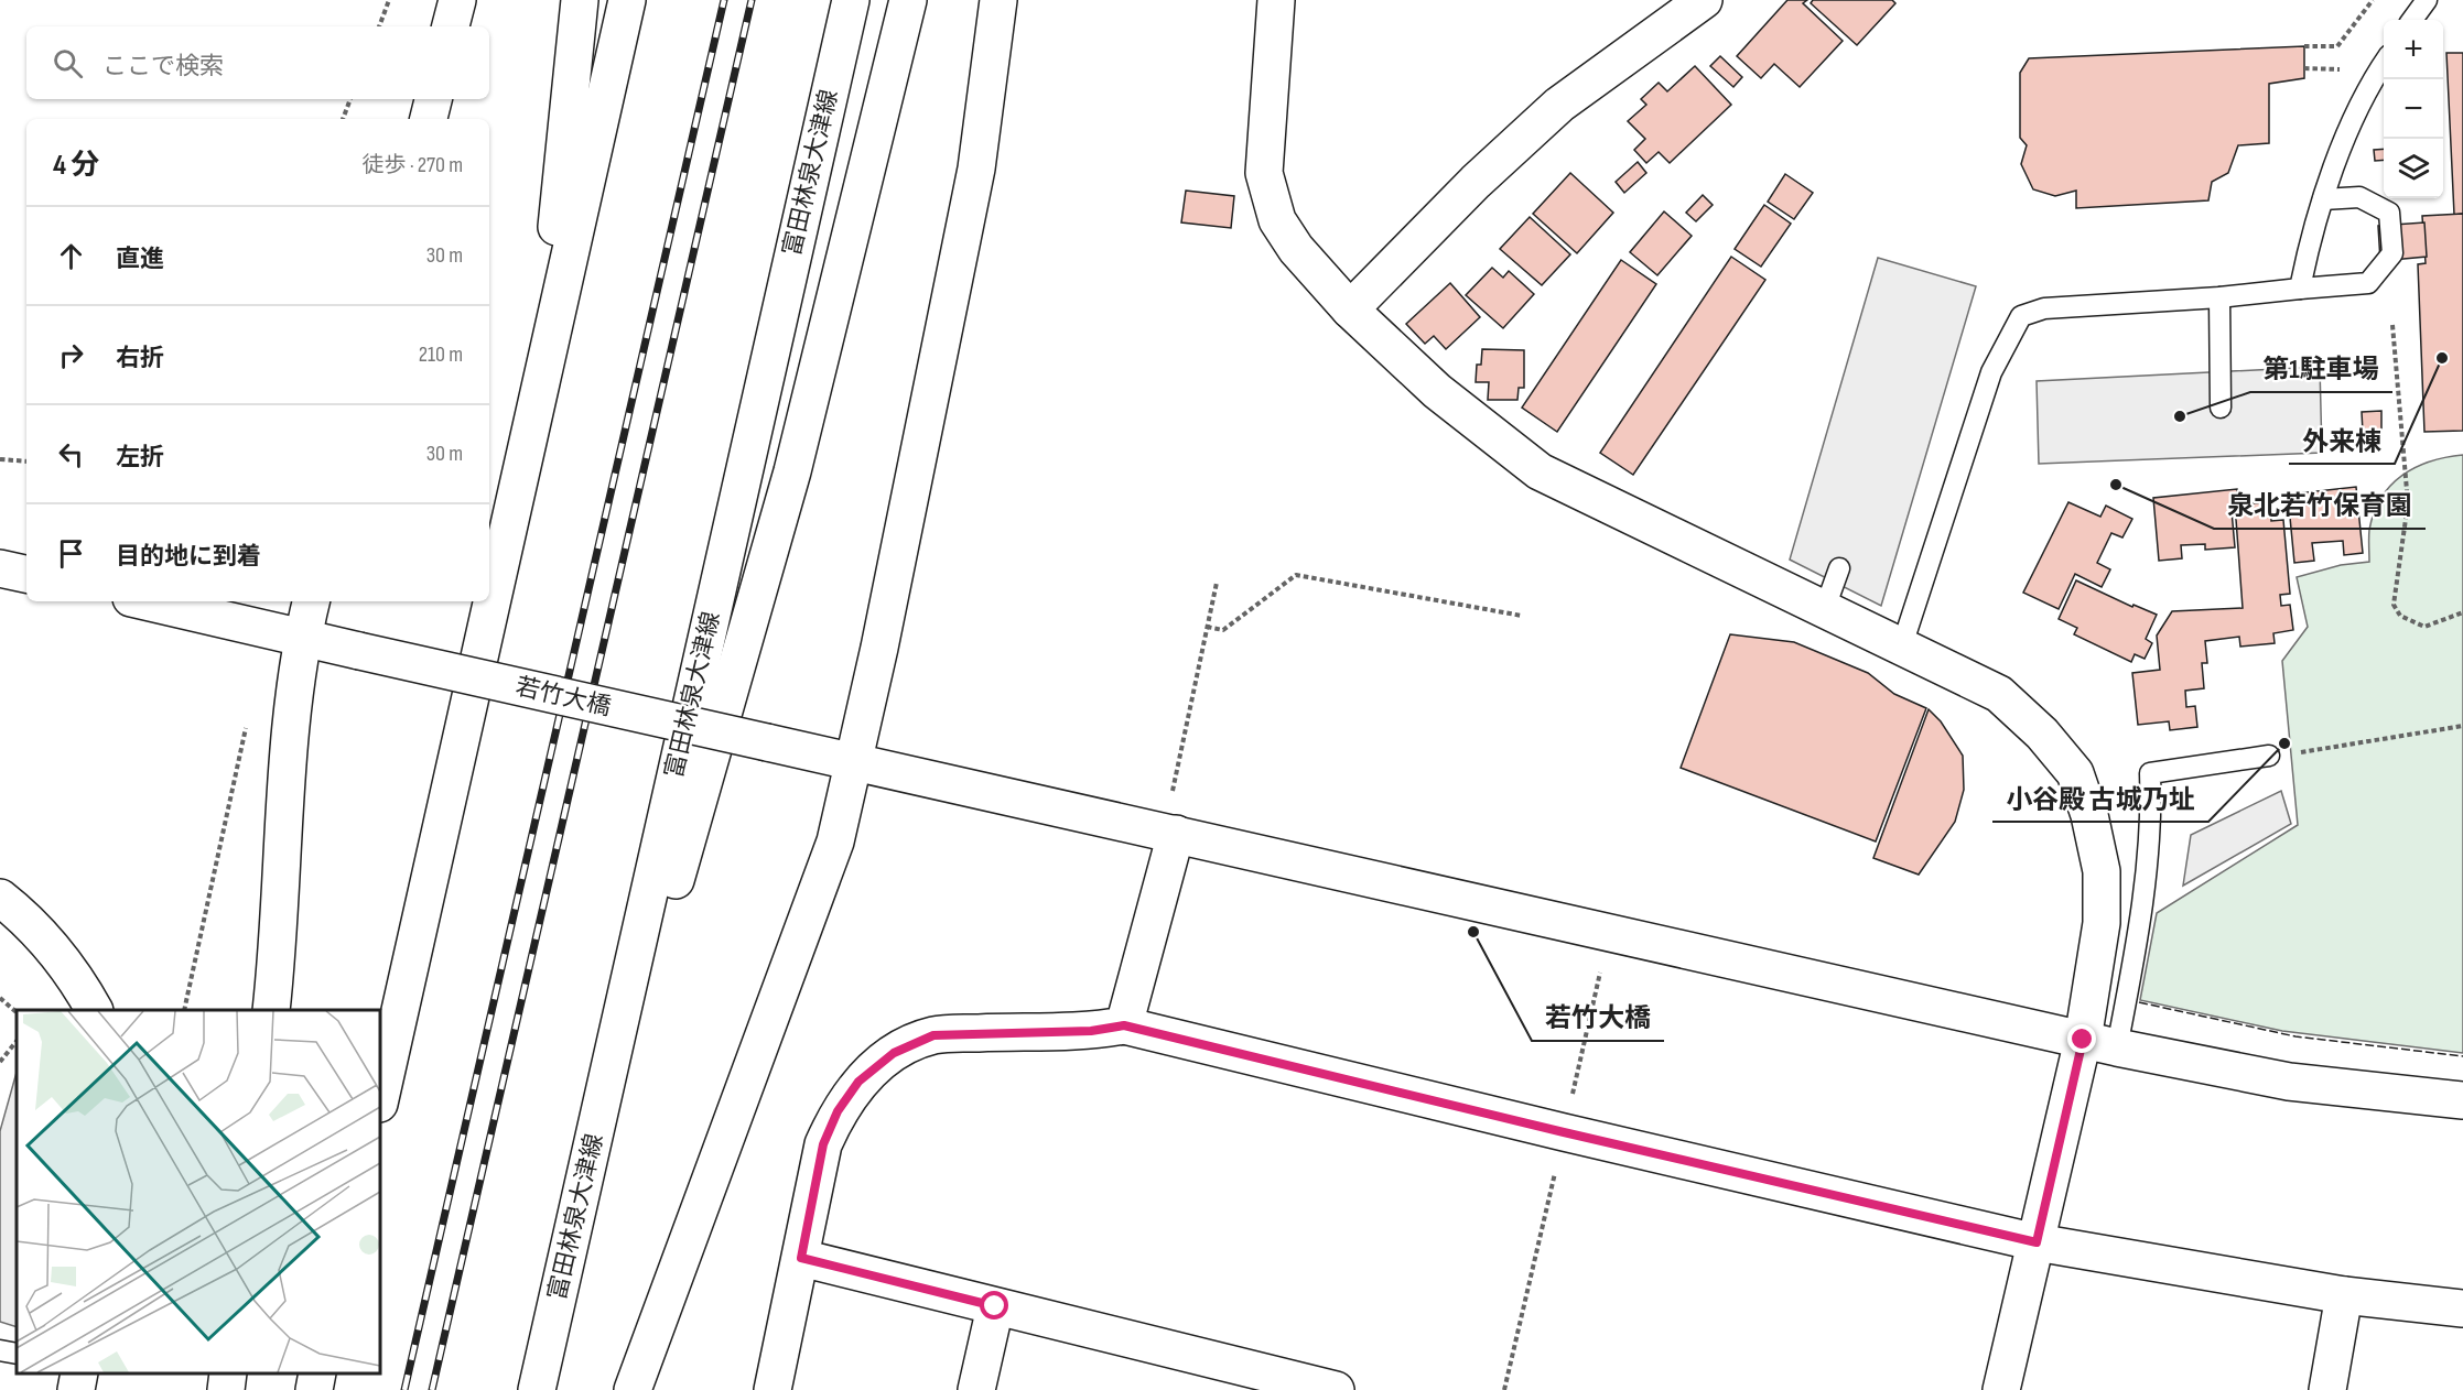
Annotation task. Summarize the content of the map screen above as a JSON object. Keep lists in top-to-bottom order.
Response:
{
  "streets": {
    "street": ["富田林泉大津線", "若竹大橋"]
  },
  "places": [
    "外来棟",
    "第1駐車場",
    "泉北若竹保育園",
    "小谷殿 古城乃址",
    "若竹大橋"
  ],
  "page": {
    "map_buttons": ["+", "−"],
    "search": "ここで検索",
    "heading": ["4 分", "徒歩 · 270 m"],
    "list": [
      ["直進", "30 m"],
      ["右折", "210 m"],
      ["左折", "30 m"],
      "目的地に到着"
    ]
  }
}
